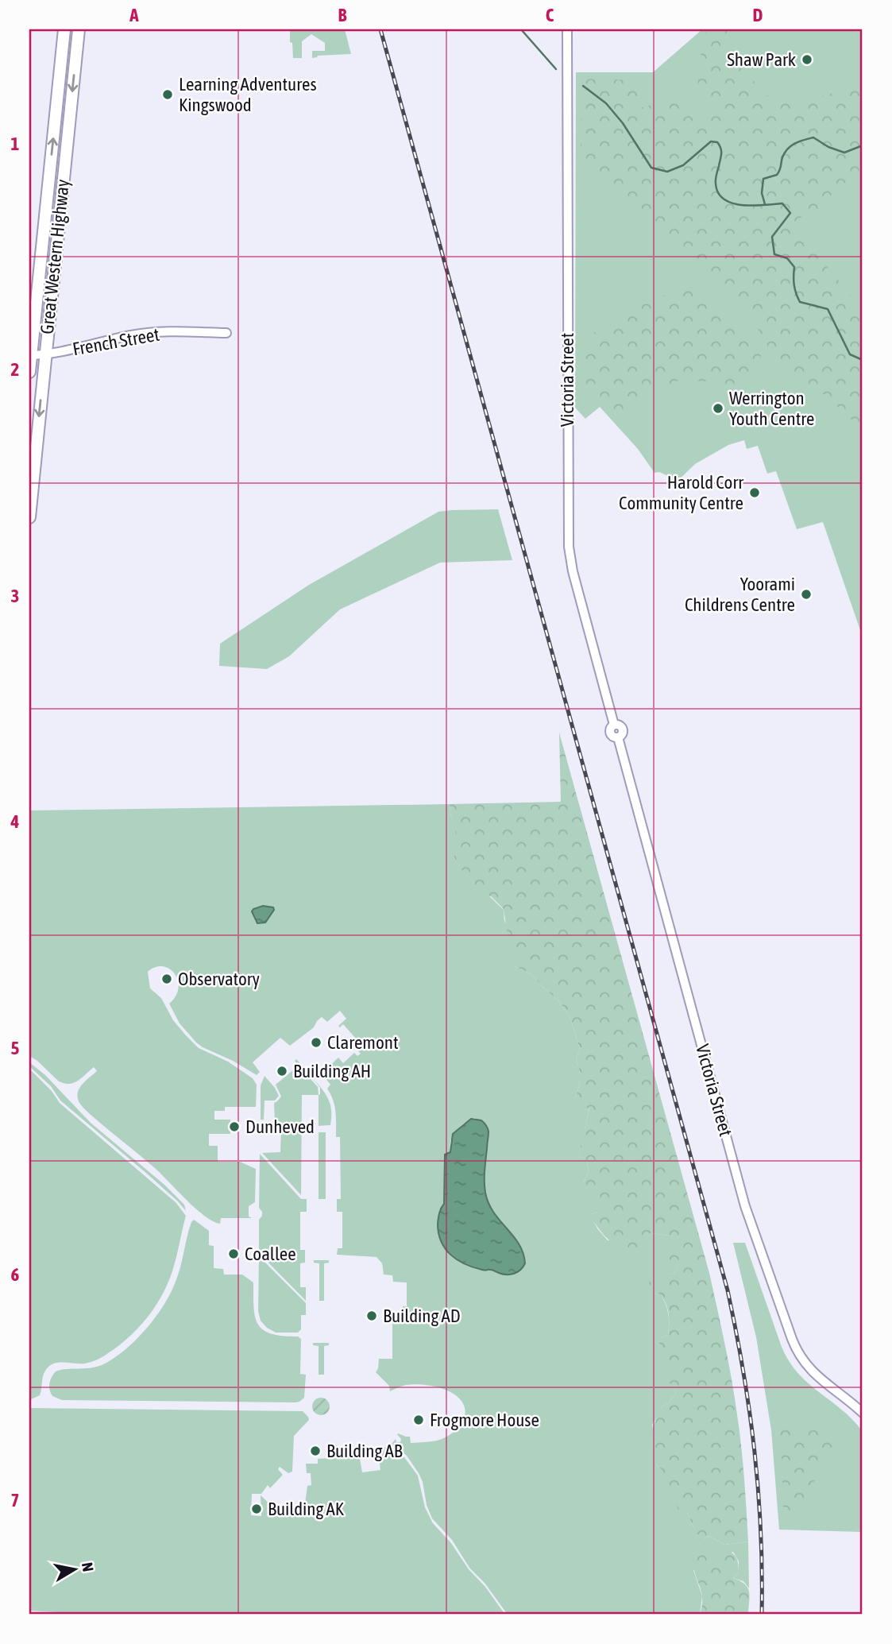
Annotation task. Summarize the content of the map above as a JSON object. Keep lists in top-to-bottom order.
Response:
{
  "streets": {
    "highway": ["Great Western Highway"],
    "street": ["French Street", "Victoria Street"]
  },
  "crossings": [
    ["Great Western Highway", "French Street"]
  ],
  "places": [
    "Shaw Park",
    "Learning Adventures Kingswood",
    "Werrington Youth Centre",
    "Harold Corr Community Centre",
    "Yoorami Childrens Centre",
    "Observatory",
    "Claremont",
    "Building AH",
    "Dunheved",
    "Coallee",
    "Building AD",
    "Frogmore House",
    "Building AB",
    "Building AK"
  ],
  "north": "right",
  "grid": {
    "columns": [
      "A",
      "B",
      "C",
      "D"
    ],
    "rows": [
      "1",
      "2",
      "3",
      "4",
      "5",
      "6",
      "7"
    ]
  }
}
